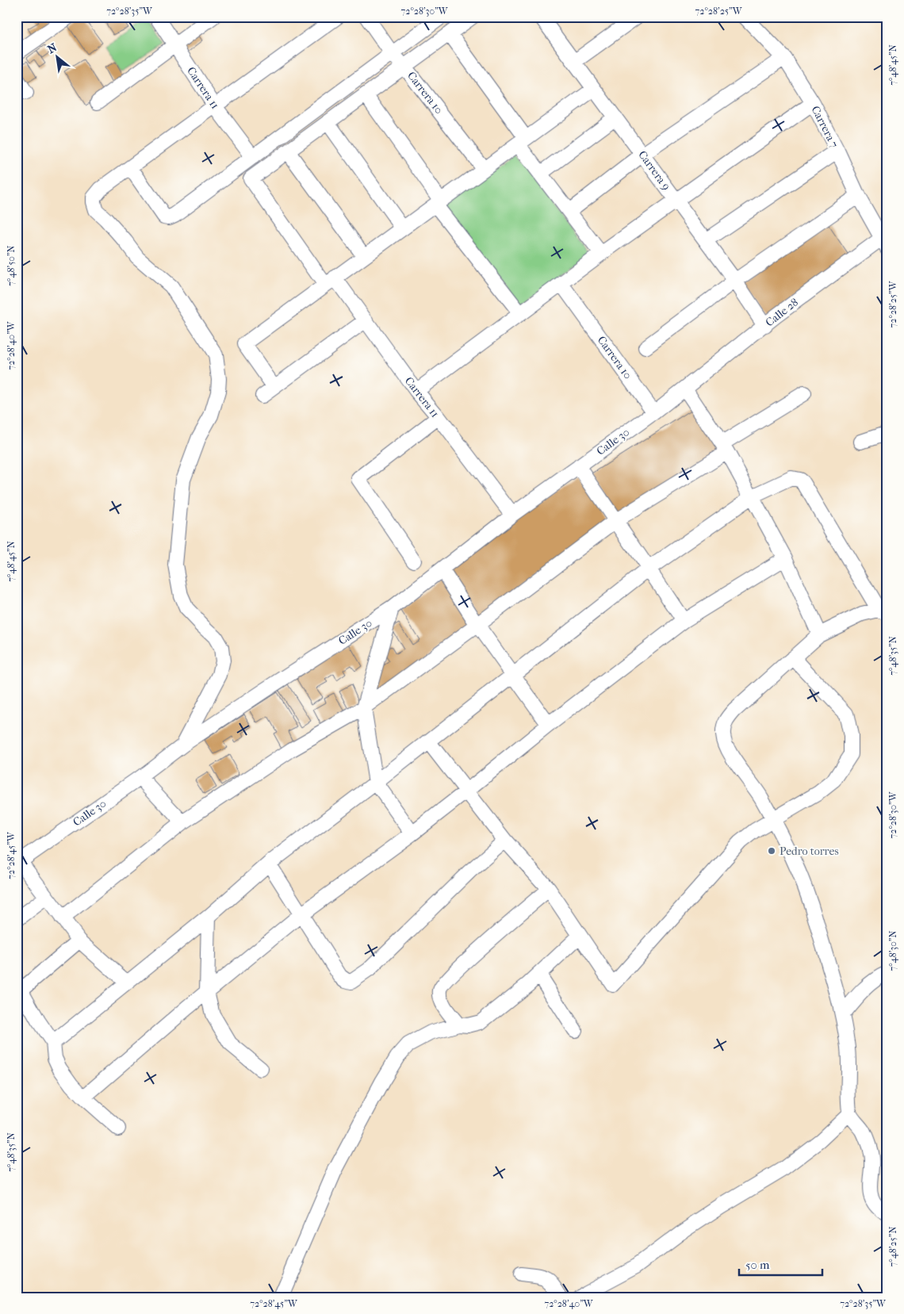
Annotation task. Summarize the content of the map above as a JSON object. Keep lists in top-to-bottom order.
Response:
{
  "streets": {
    "street": [
      "Carrera 11",
      "Carrera 10",
      "Carrera 7",
      "Carrera 9",
      "Calle 28",
      "Calle 30"
    ]
  },
  "crossings": [
    ["Carrera 11", "Calle 30"],
    ["Carrera 10", "Calle 30"],
    ["Carrera 7", "Calle 28"],
    ["Carrera 9", "Calle 28"],
    ["Calle 28", "Calle 30"]
  ],
  "places": ["Pedro torres"],
  "scale_bar": "50 m",
  "north": "top left",
  "coordinates": [
    "72°28'35\"W",
    "72°28'30\"W",
    "72°28'25\"W",
    "7°48'45\"N",
    "7°48'50\"N",
    "72°28'40\"W",
    "7°48'35\"N",
    "72°28'45\"W",
    "7°48'30\"N",
    "7°48'25\"N"
  ]
}
